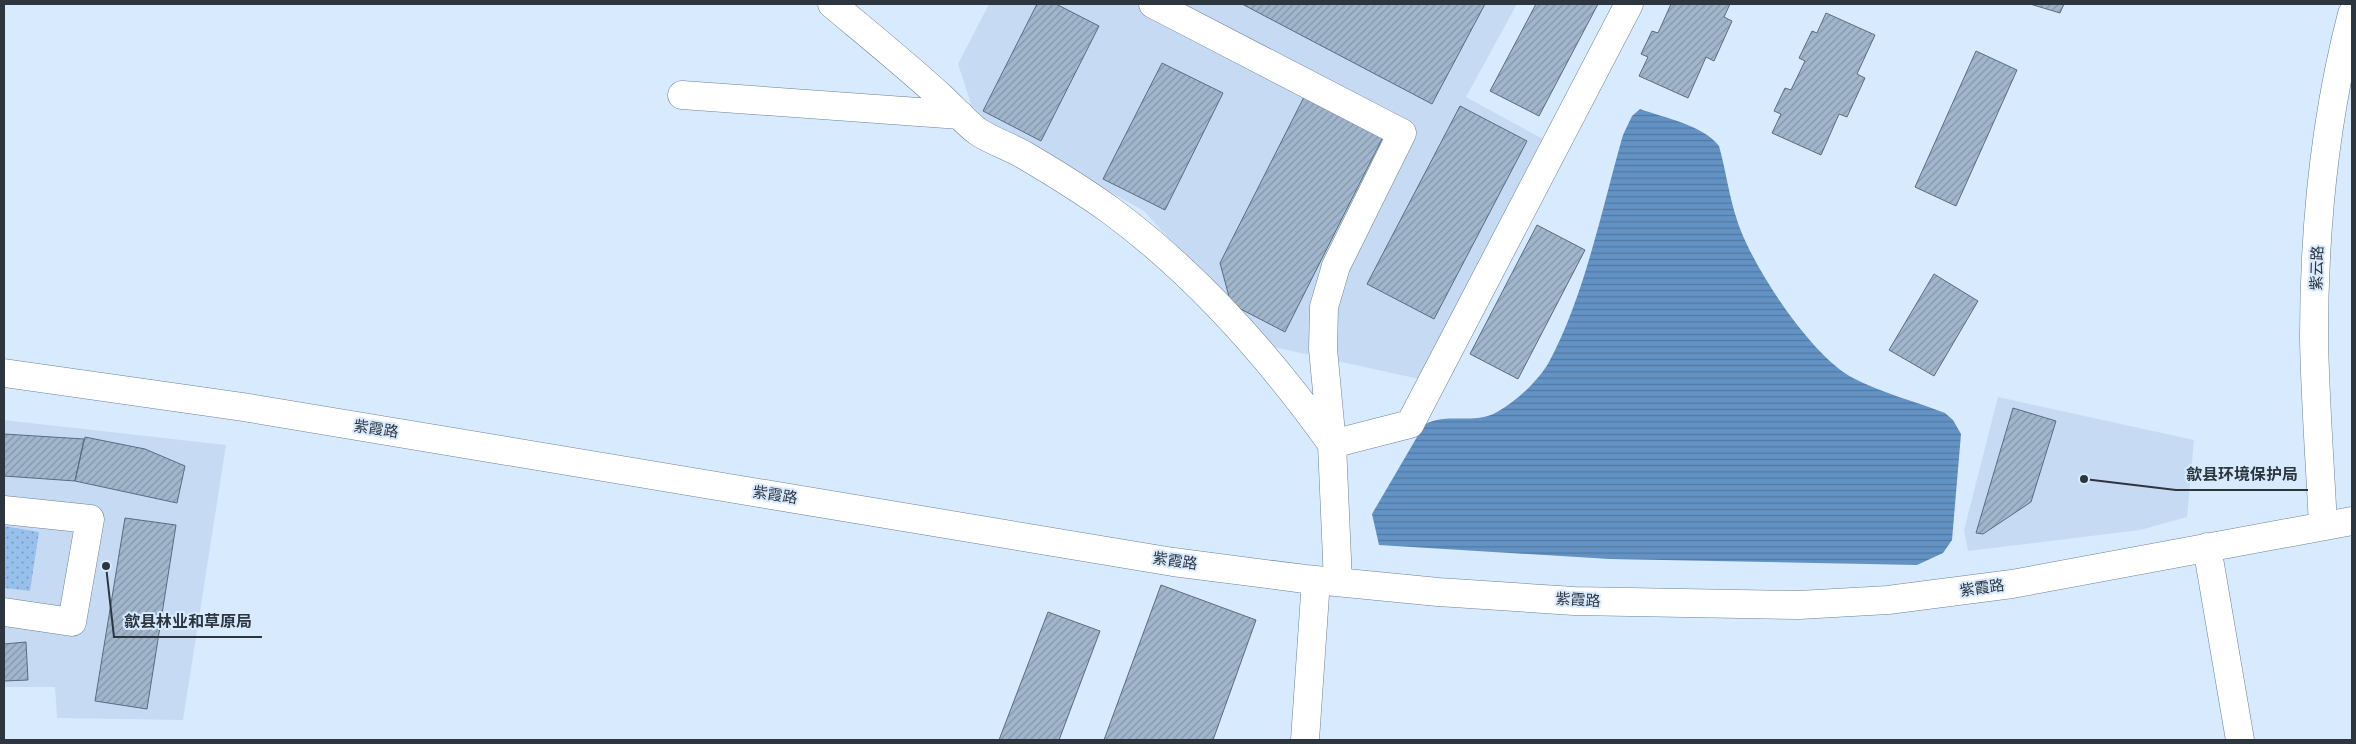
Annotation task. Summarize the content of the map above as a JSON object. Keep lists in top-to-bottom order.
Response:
{
  "streets": {
    "street": ["紫云路", "紫霞路"]
  },
  "crossings": [
    ["紫云路", "紫霞路"]
  ],
  "places": ["歙县环境保护局", "歙县林业和草原局"]
}
